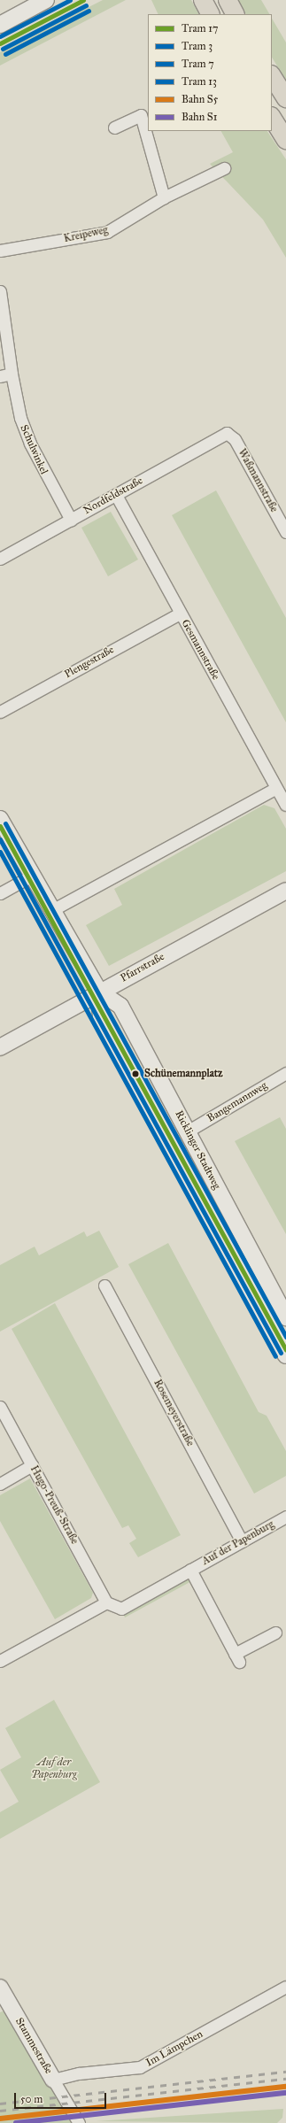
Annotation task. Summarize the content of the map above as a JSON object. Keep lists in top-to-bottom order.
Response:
{
  "streets": {
    "street": [
      "Kreipeweg",
      "Schulwinkel",
      "Waßmannstraße",
      "Nordfeldstraße",
      "Gesmannstraße",
      "Plengestraße",
      "Pfarrstraße",
      "Bangemannweg",
      "Ricklinger Stadtweg",
      "Rosemeyerstraße",
      "Hugo-Preuß-Straße",
      "Auf der Papenburg",
      "Stammestraße",
      "Im Lämpchen"
    ]
  },
  "crossings": [
    ["Schulwinkel", "Nordfeldstraße"],
    ["Waßmannstraße", "Nordfeldstraße"],
    ["Nordfeldstraße", "Gesmannstraße"],
    ["Gesmannstraße", "Plengestraße"],
    ["Pfarrstraße", "Ricklinger Stadtweg"],
    ["Bangemannweg", "Ricklinger Stadtweg"],
    ["Rosemeyerstraße", "Auf der Papenburg"],
    ["Hugo-Preuß-Straße", "Auf der Papenburg"],
    ["Stammestraße", "Im Lämpchen"]
  ],
  "parks": ["Auf der Papenburg"],
  "places": ["Schünemannplatz"],
  "lines": [
    "tram line 17",
    "tram line 7",
    "tram line 3",
    "tram line 13",
    "rail line S5",
    "rail line S1"
  ],
  "legend": [
    "Tram 17",
    "Tram 3",
    "Tram 7",
    "Tram 13",
    "Bahn S5",
    "Bahn S1"
  ],
  "scale_bar": "50 m"
}
